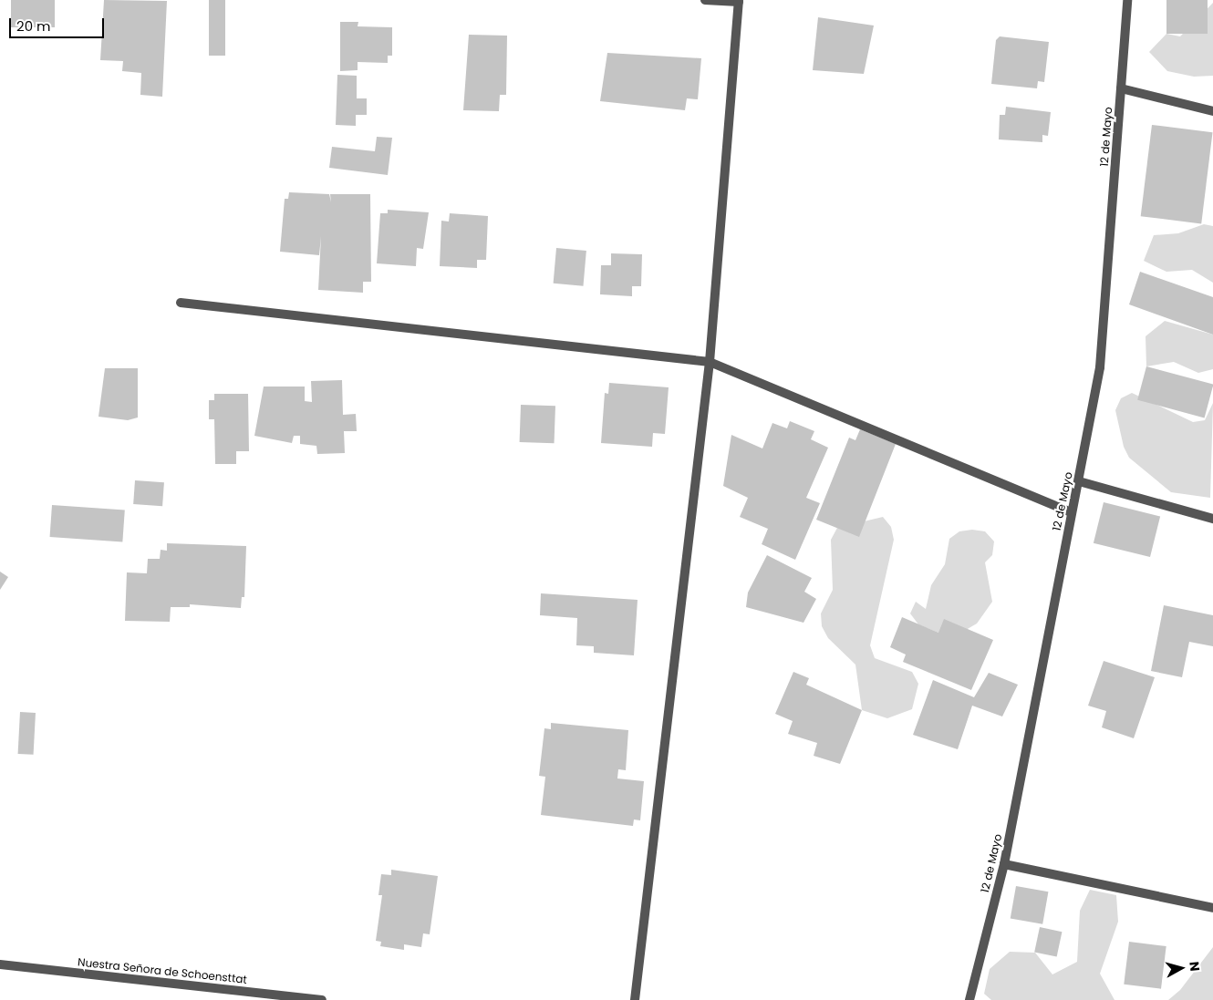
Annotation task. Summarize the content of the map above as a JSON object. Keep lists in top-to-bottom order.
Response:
{
  "streets": {
    "street": ["12 de Mayo", "Nuestra Señora de Schoensttat"]
  },
  "scale_bar": "20 m",
  "north": "right"
}
